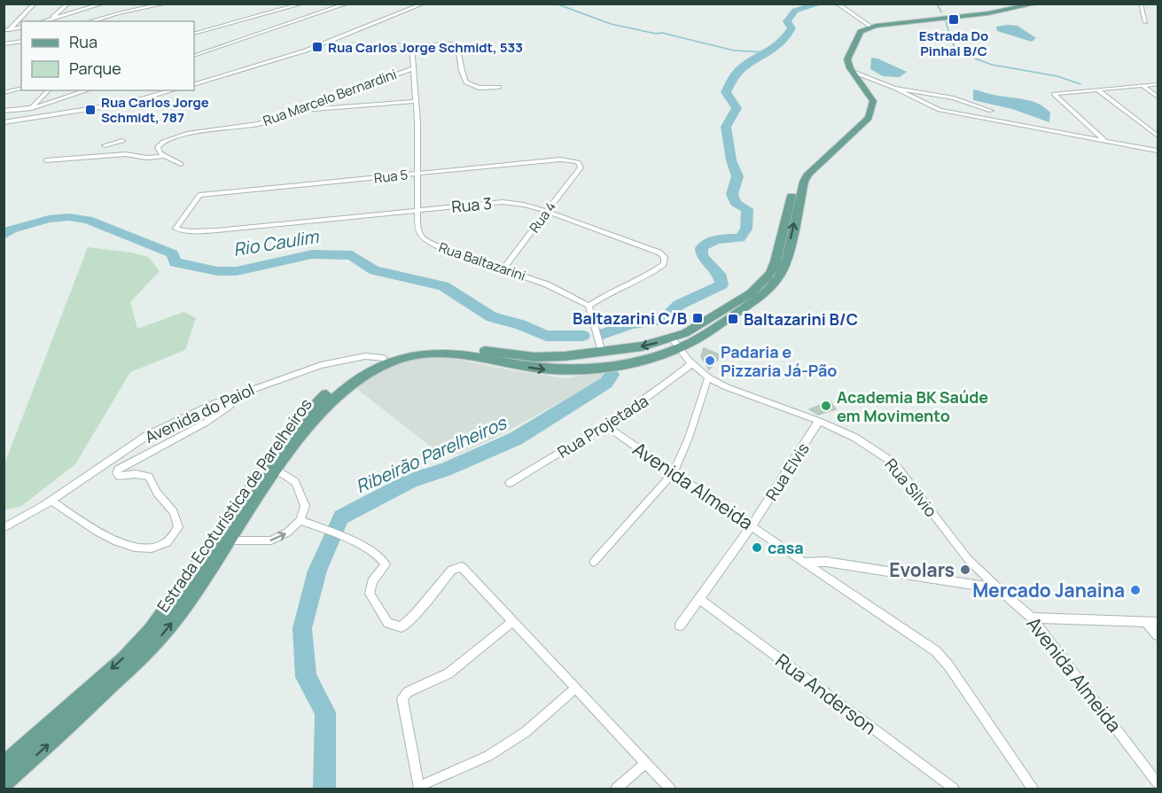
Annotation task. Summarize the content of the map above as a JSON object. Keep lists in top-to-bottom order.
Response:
{
  "streets": {
    "main road": ["Estrada Ecoturistica de Parelheiros"],
    "street": [
      "Rua Marcelo Bernardini",
      "Rua 5",
      "Rua 3",
      "Rua 4",
      "Rua Baltazarini",
      "Avenida do Paiol",
      "Rua Projetada",
      "Rua Elvis",
      "Avenida Almeida",
      "Rua Silvio",
      "Rua Anderson"
    ]
  },
  "crossings": [
    ["Rua Marcelo Bernardini", "Rua Baltazarini"],
    ["Rua 5", "Rua 3"],
    ["Rua 5", "Rua 4"],
    ["Rua 5", "Rua Baltazarini"],
    ["Rua 3", "Rua 4"],
    ["Rua 3", "Rua Baltazarini"],
    ["Rua 4", "Rua Baltazarini"],
    ["Avenida do Paiol", "Estrada Ecoturistica de Parelheiros"],
    ["Rua Projetada", "Avenida Almeida"],
    ["Rua Projetada", "Rua Silvio"],
    ["Rua Elvis", "Avenida Almeida"],
    ["Rua Elvis", "Rua Silvio"],
    ["Rua Elvis", "Rua Anderson"],
    ["Avenida Almeida", "Rua Silvio"],
    ["Rua Silvio", "Estrada Ecoturistica de Parelheiros"]
  ],
  "water": ["Rio Caulim", "Ribeirão Parelheiros"],
  "places": {
    "transit": [
      "Estrada Do Pinhal B/C",
      "Rua Carlos Jorge Schmidt, 533",
      "Rua Carlos Jorge Schmidt, 787",
      "Baltazarini C/B",
      "Baltazarini B/C"
    ],
    "other": [
      "Padaria e Pizzaria Já-Pão",
      "Academia BK Saúde em Movimento",
      "casa",
      "Evolars",
      "Mercado Janaina"
    ]
  },
  "legend": ["Rua", "Parque"]
}
